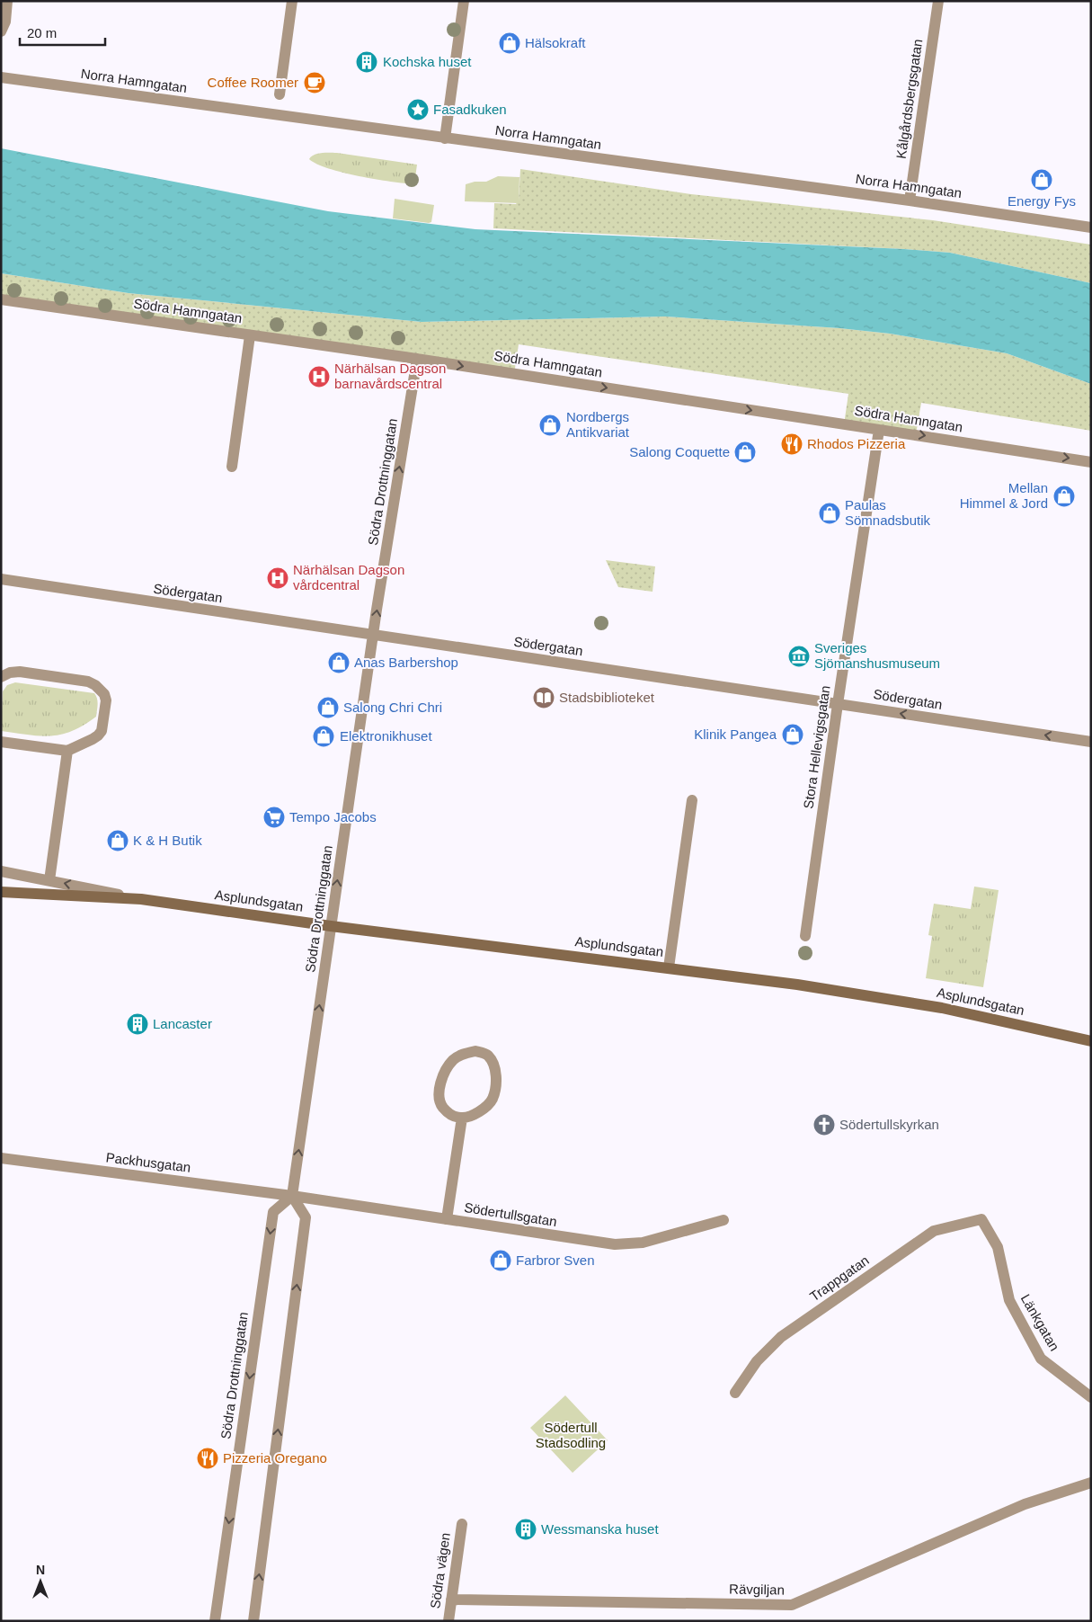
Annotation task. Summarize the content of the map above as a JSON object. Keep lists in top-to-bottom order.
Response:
{
  "streets": {
    "street": [
      "Norra Hamngatan",
      "Kålgårdsbergsgatan",
      "Södra Hamngatan",
      "Södra Drottninggatan",
      "Södergatan",
      "Stora Hellevigsgatan",
      "Asplundsgatan",
      "Packhusgatan",
      "Södertullsgatan",
      "Trappgatan",
      "Länkgatan",
      "Södra vägen",
      "Rävgiljan"
    ]
  },
  "crossings": [
    ["Norra Hamngatan", "Kålgårdsbergsgatan"],
    ["Södra Hamngatan", "Södra Drottninggatan"],
    ["Södra Hamngatan", "Stora Hellevigsgatan"],
    ["Södra Drottninggatan", "Södergatan"],
    ["Södra Drottninggatan", "Asplundsgatan"],
    ["Södra Drottninggatan", "Packhusgatan"],
    ["Södra Drottninggatan", "Södertullsgatan"],
    ["Södergatan", "Stora Hellevigsgatan"],
    ["Packhusgatan", "Södertullsgatan"],
    ["Trappgatan", "Länkgatan"],
    ["Södra vägen", "Rävgiljan"]
  ],
  "one_way": ["Södra Hamngatan"],
  "parks": ["Södertull Stadsodling"],
  "places": {
    "shop": [
      "Hälsokraft",
      "Energy Fys",
      "Nordbergs Antikvariat",
      "Salong Coquette",
      "Mellan Himmel & Jord",
      "Paulas Sömnadsbutik",
      "Anas Barbershop",
      "Salong Chri Chri",
      "Klinik Pangea",
      "Elektronikhuset",
      "K & H Butik",
      "Farbror Sven"
    ],
    "building": ["Kochska huset", "Lancaster", "Wessmanska huset"],
    "cafe": ["Coffee Roomer"],
    "place": ["Fasadkuken"],
    "hospital": ["Närhälsan Dagson barnavårdscentral", "Närhälsan Dagson vårdcentral"],
    "restaurant": ["Rhodos Pizzeria", "Pizzeria Oregano"],
    "museum": ["Sveriges Sjömanshusmuseum"],
    "library": ["Stadsbiblioteket"],
    "supermarket": ["Tempo Jacobs"],
    "church": ["Södertullskyrkan"]
  },
  "scale_bar": "20 m",
  "north": "top"
}
